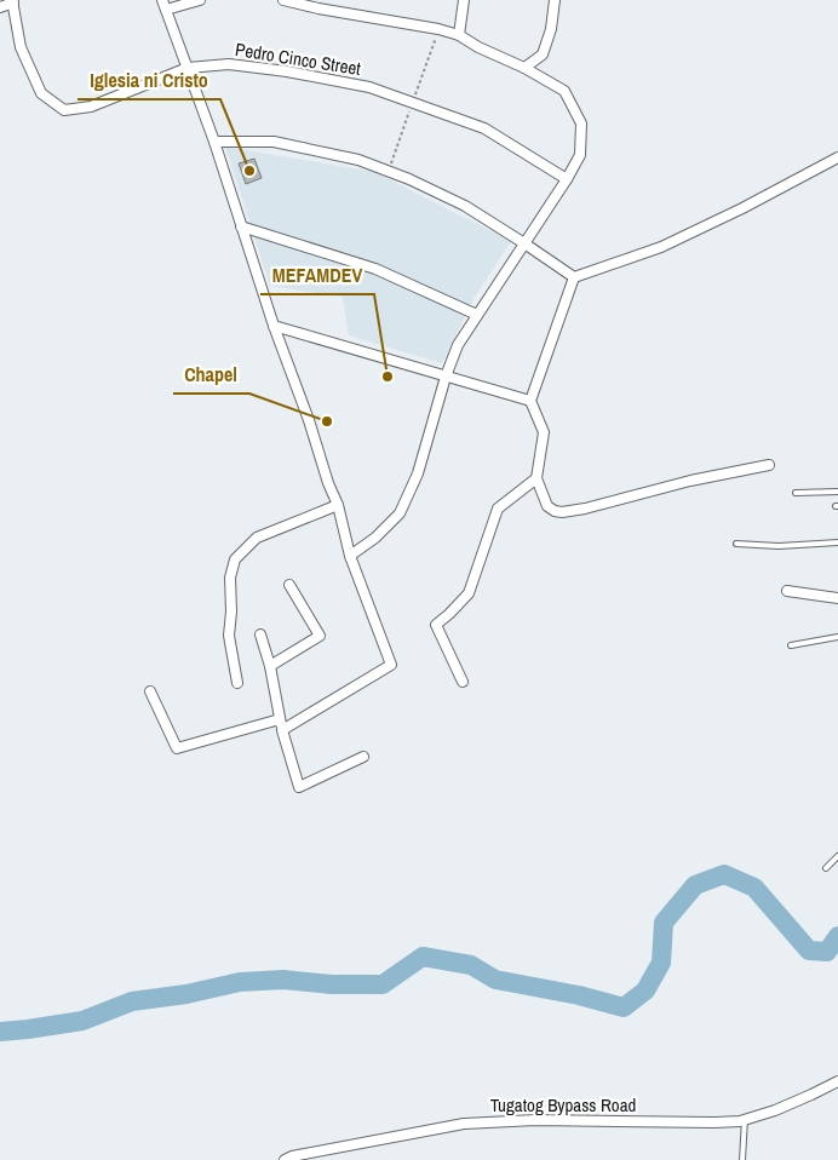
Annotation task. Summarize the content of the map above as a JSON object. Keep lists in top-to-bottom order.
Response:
{
  "streets": {
    "street": ["Pedro Cinco Street", "Tugatog Bypass Road"]
  },
  "places": ["Iglesia ni Cristo", "MEFAMDEV", "Chapel"]
}
